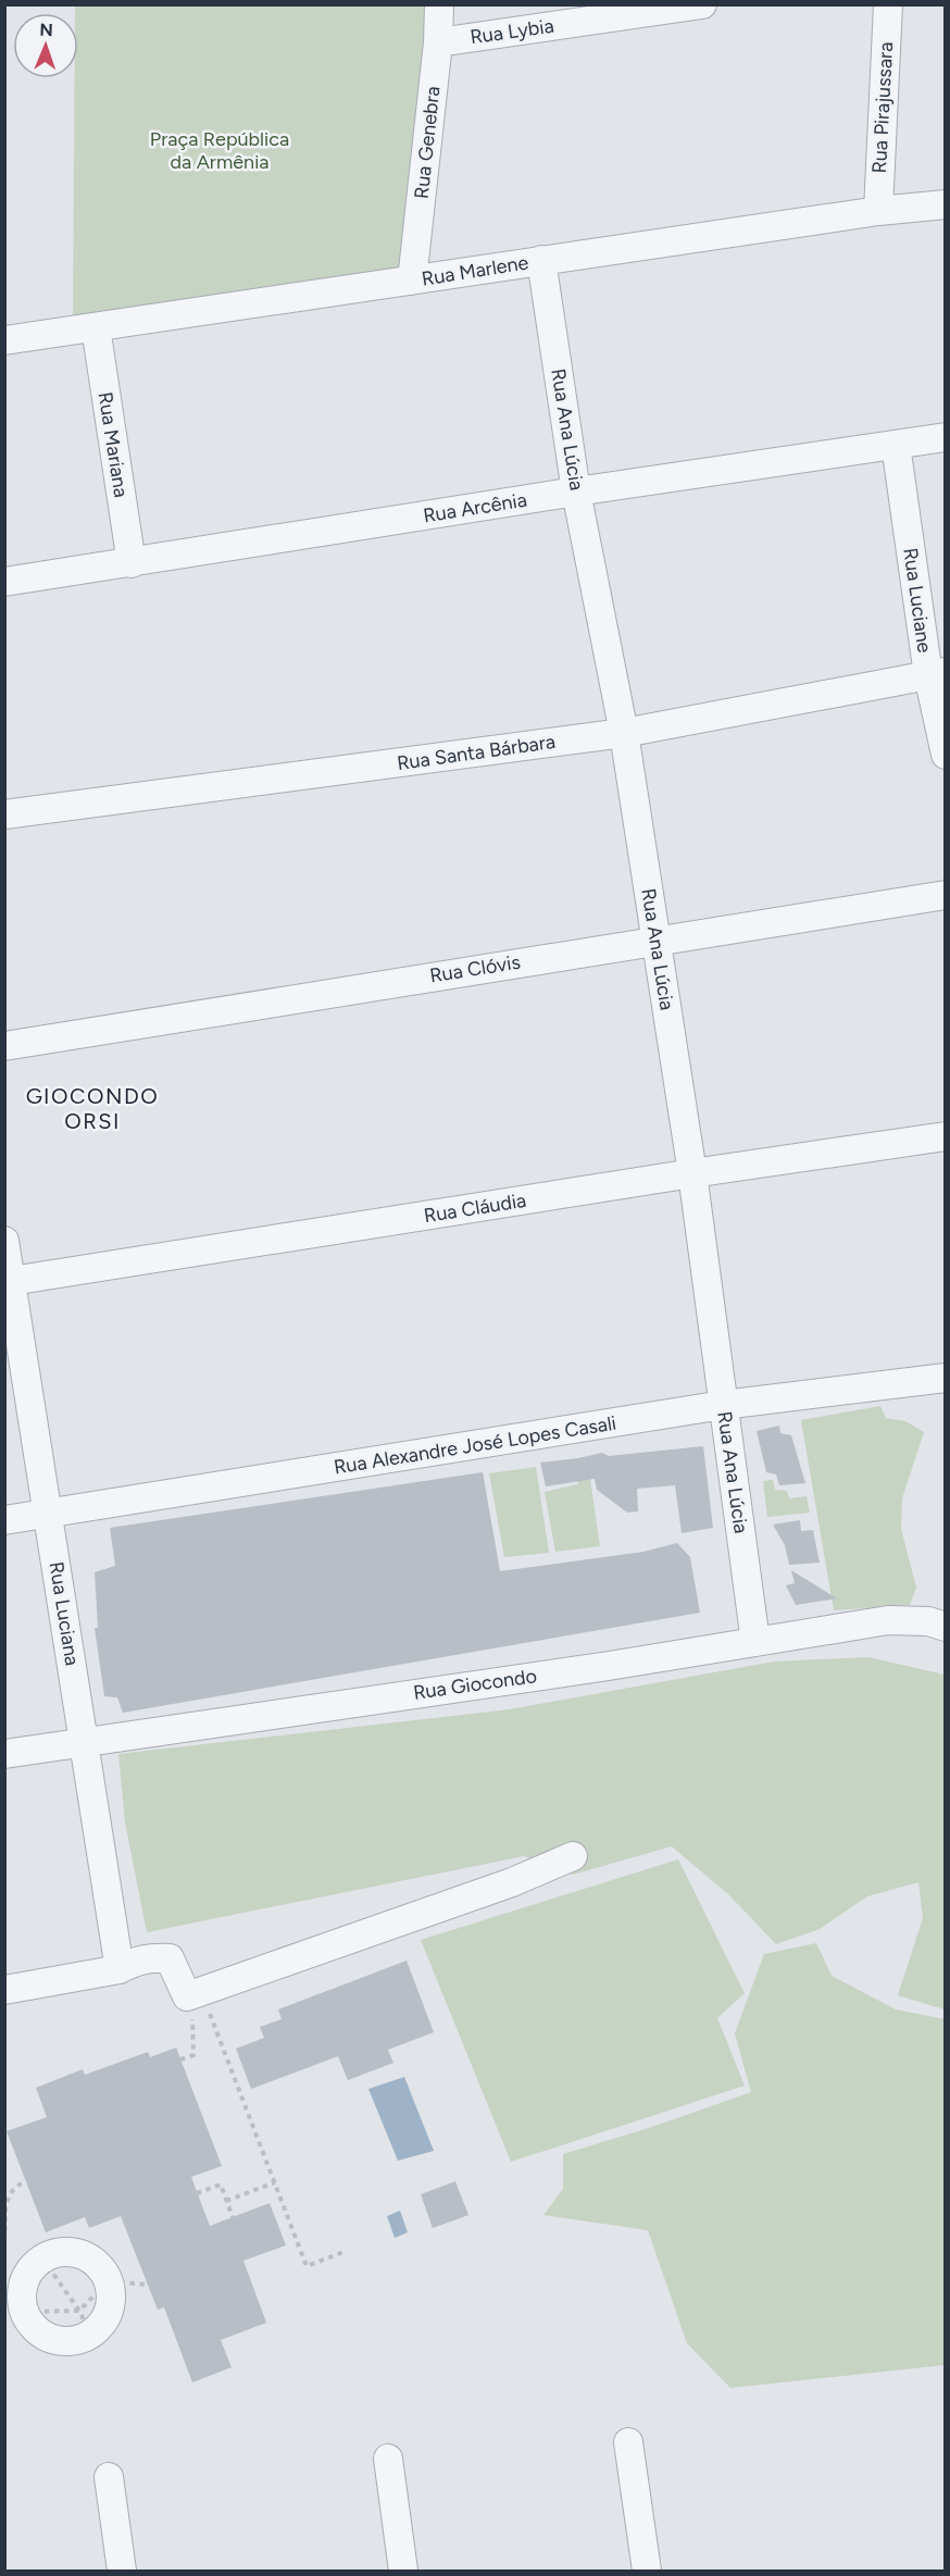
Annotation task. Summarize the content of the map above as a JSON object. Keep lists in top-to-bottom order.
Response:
{
  "streets": {
    "street": [
      "Rua Lybia",
      "Rua Pirajussara",
      "Rua Genebra",
      "Rua Marlene",
      "Rua Ana Lúcia",
      "Rua Mariana",
      "Rua Arcênia",
      "Rua Luciane",
      "Rua Santa Bárbara",
      "Rua Clóvis",
      "Rua Cláudia",
      "Rua Alexandre José Lopes Casali",
      "Rua Luciana",
      "Rua Giocondo"
    ]
  },
  "crossings": [
    ["Rua Lybia", "Rua Genebra"],
    ["Rua Pirajussara", "Rua Marlene"],
    ["Rua Genebra", "Rua Marlene"],
    ["Rua Marlene", "Rua Ana Lúcia"],
    ["Rua Marlene", "Rua Mariana"],
    ["Rua Ana Lúcia", "Rua Arcênia"],
    ["Rua Ana Lúcia", "Rua Santa Bárbara"],
    ["Rua Ana Lúcia", "Rua Clóvis"],
    ["Rua Ana Lúcia", "Rua Cláudia"],
    ["Rua Ana Lúcia", "Rua Alexandre José Lopes Casali"],
    ["Rua Ana Lúcia", "Rua Giocondo"],
    ["Rua Mariana", "Rua Arcênia"],
    ["Rua Arcênia", "Rua Luciane"],
    ["Rua Luciane", "Rua Santa Bárbara"],
    ["Rua Cláudia", "Rua Luciana"],
    ["Rua Alexandre José Lopes Casali", "Rua Luciana"],
    ["Rua Luciana", "Rua Giocondo"]
  ],
  "districts": ["GIOCONDO ORSI"],
  "parks": ["Praça República da Armênia"],
  "north": "top"
}
